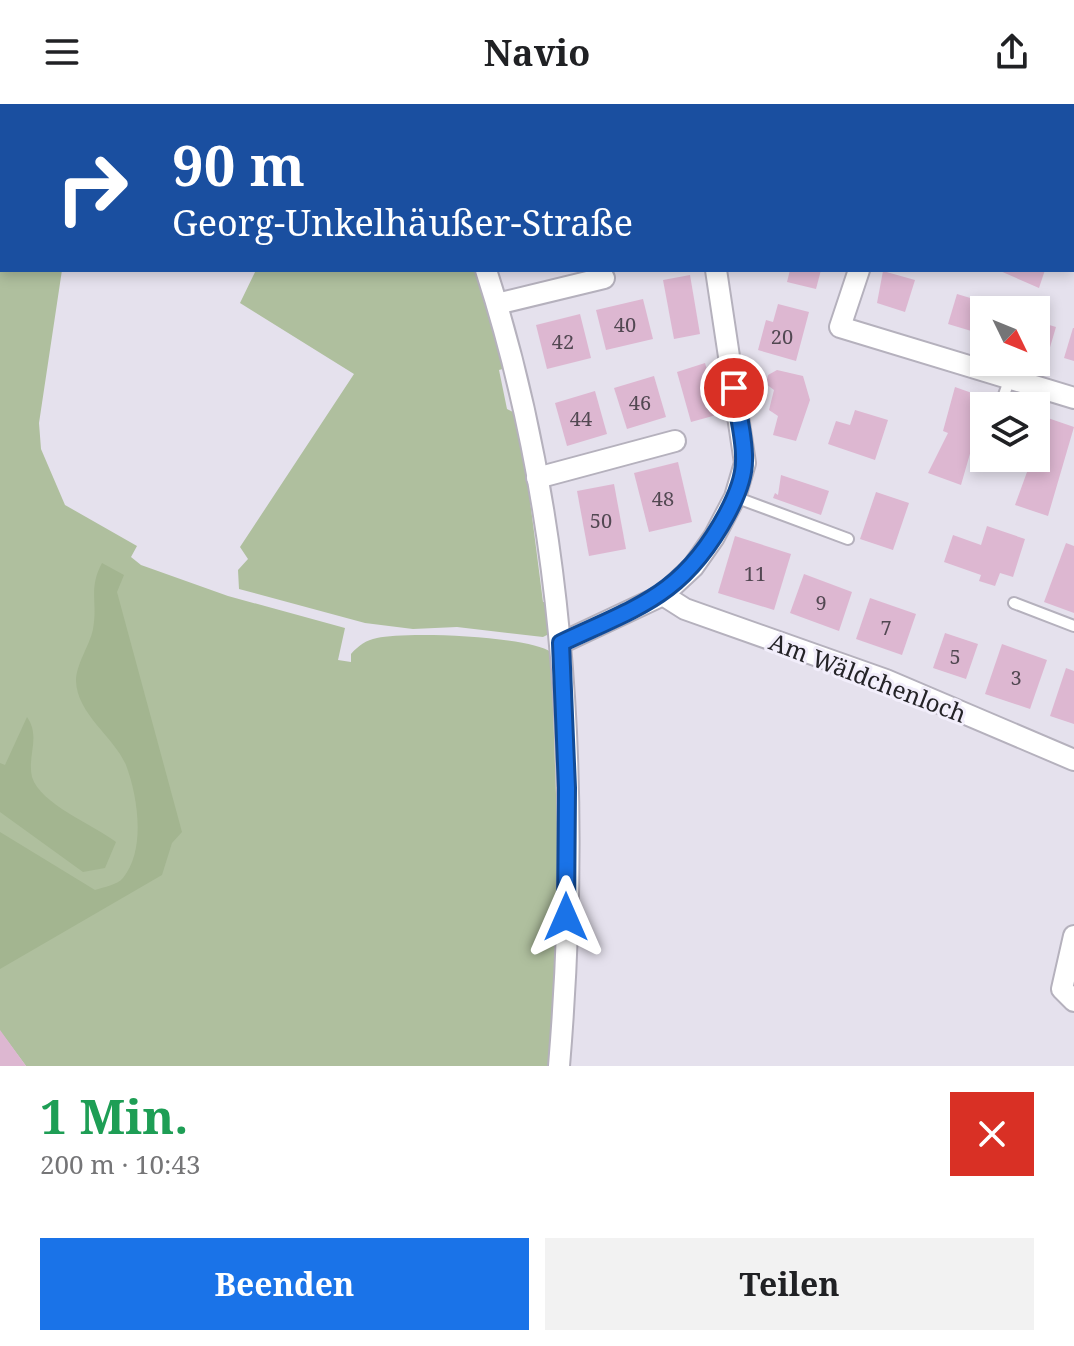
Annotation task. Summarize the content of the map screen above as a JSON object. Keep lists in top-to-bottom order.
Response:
{
  "streets": {
    "street": ["Am Wäldchenloch"]
  },
  "house_numbers": [
    "40",
    "20",
    "42",
    "46",
    "44",
    "48",
    "50",
    "11",
    "9",
    "7",
    "5",
    "3"
  ],
  "north": "bottom right",
  "page": {
    "header": "Navio",
    "turn": ["90 m", "Georg-Unkelhäußer-Straße"],
    "heading": ["1 Min.", "200 m · 10:43"],
    "buttons": ["Beenden", "Teilen"]
  }
}
